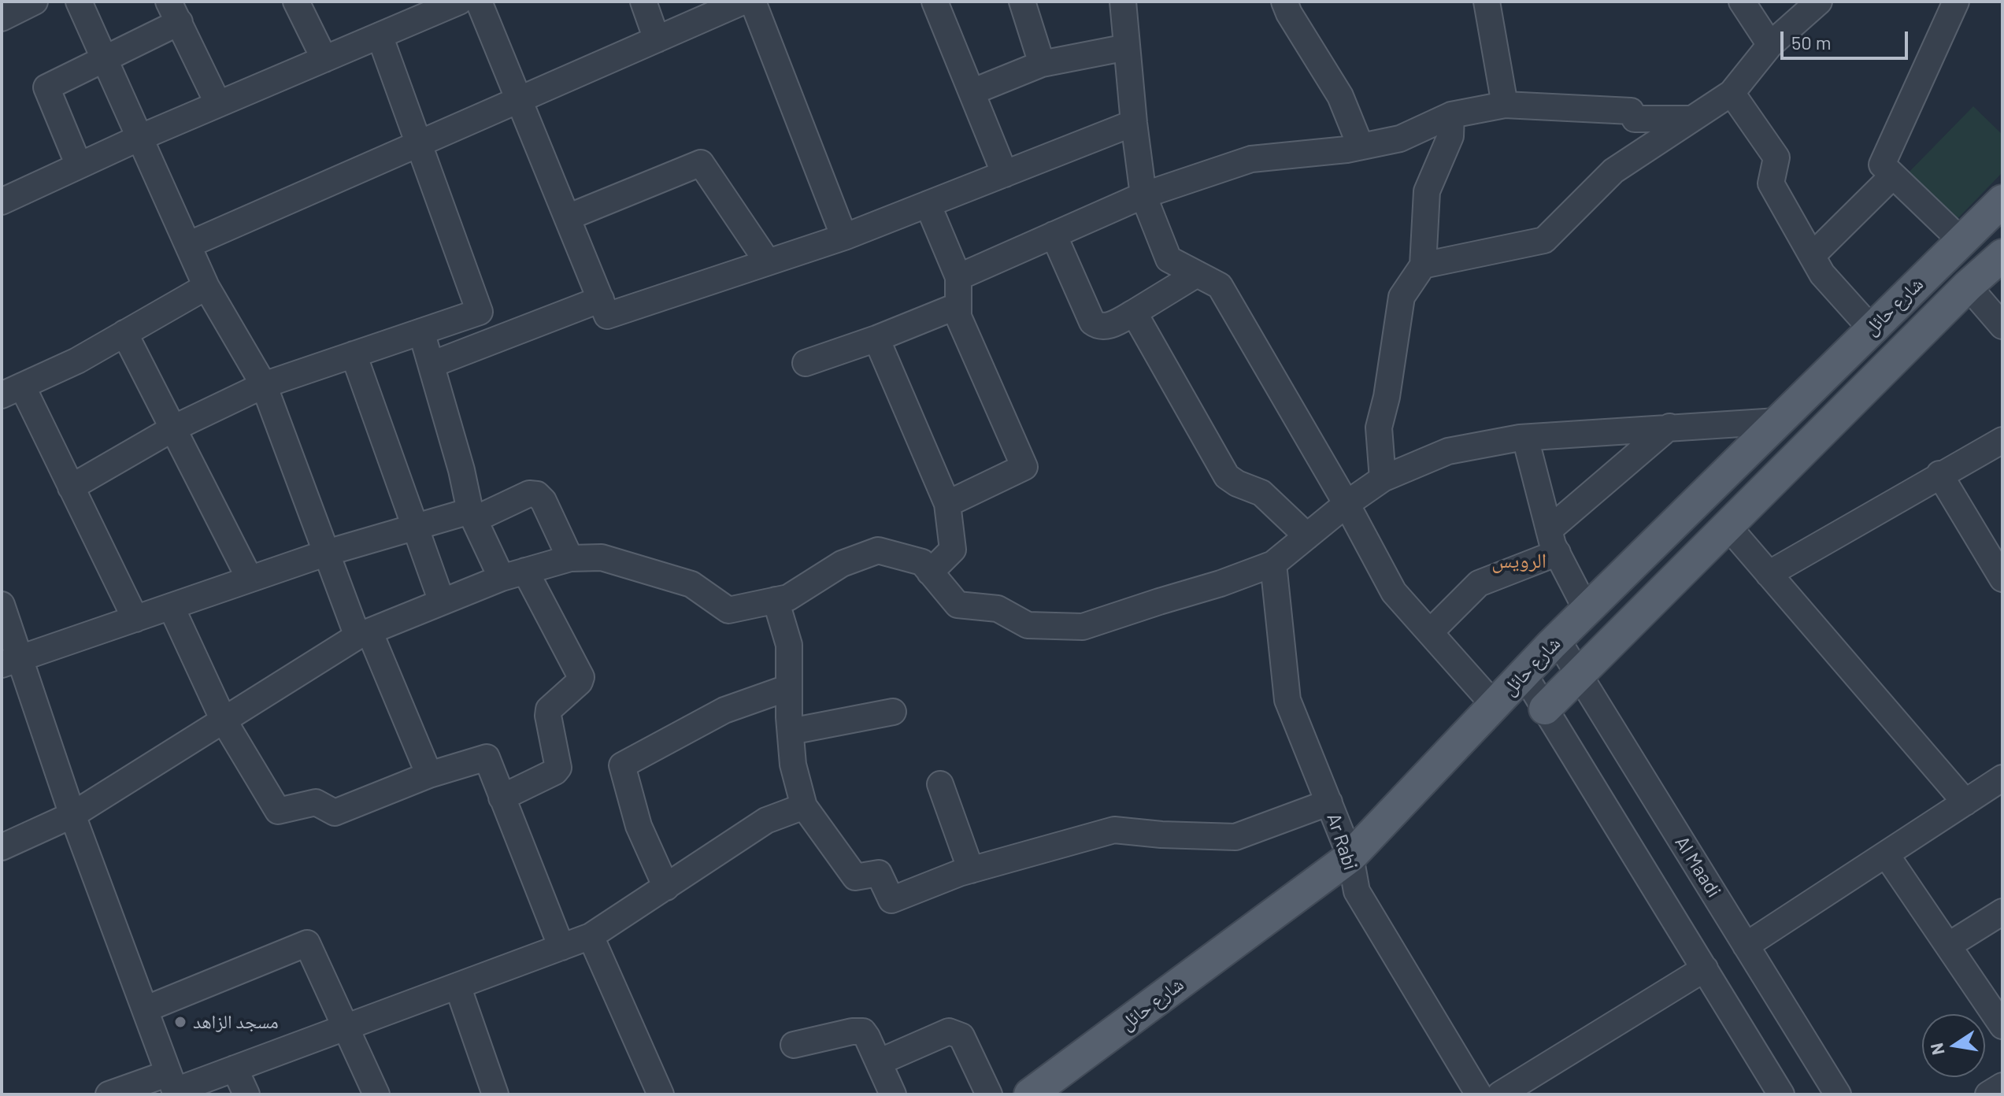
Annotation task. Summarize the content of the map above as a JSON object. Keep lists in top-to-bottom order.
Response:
{
  "streets": {
    "main road": ["شارع حائل"],
    "street": ["Ar Rabi", "Al Maadi"]
  },
  "crossings": [
    ["شارع حائل", "Ar Rabi"],
    ["شارع حائل", "Al Maadi"]
  ],
  "districts": ["الرويس"],
  "places": ["مسجد الزاهد"],
  "scale_bar": "50 m",
  "north": "left"
}
